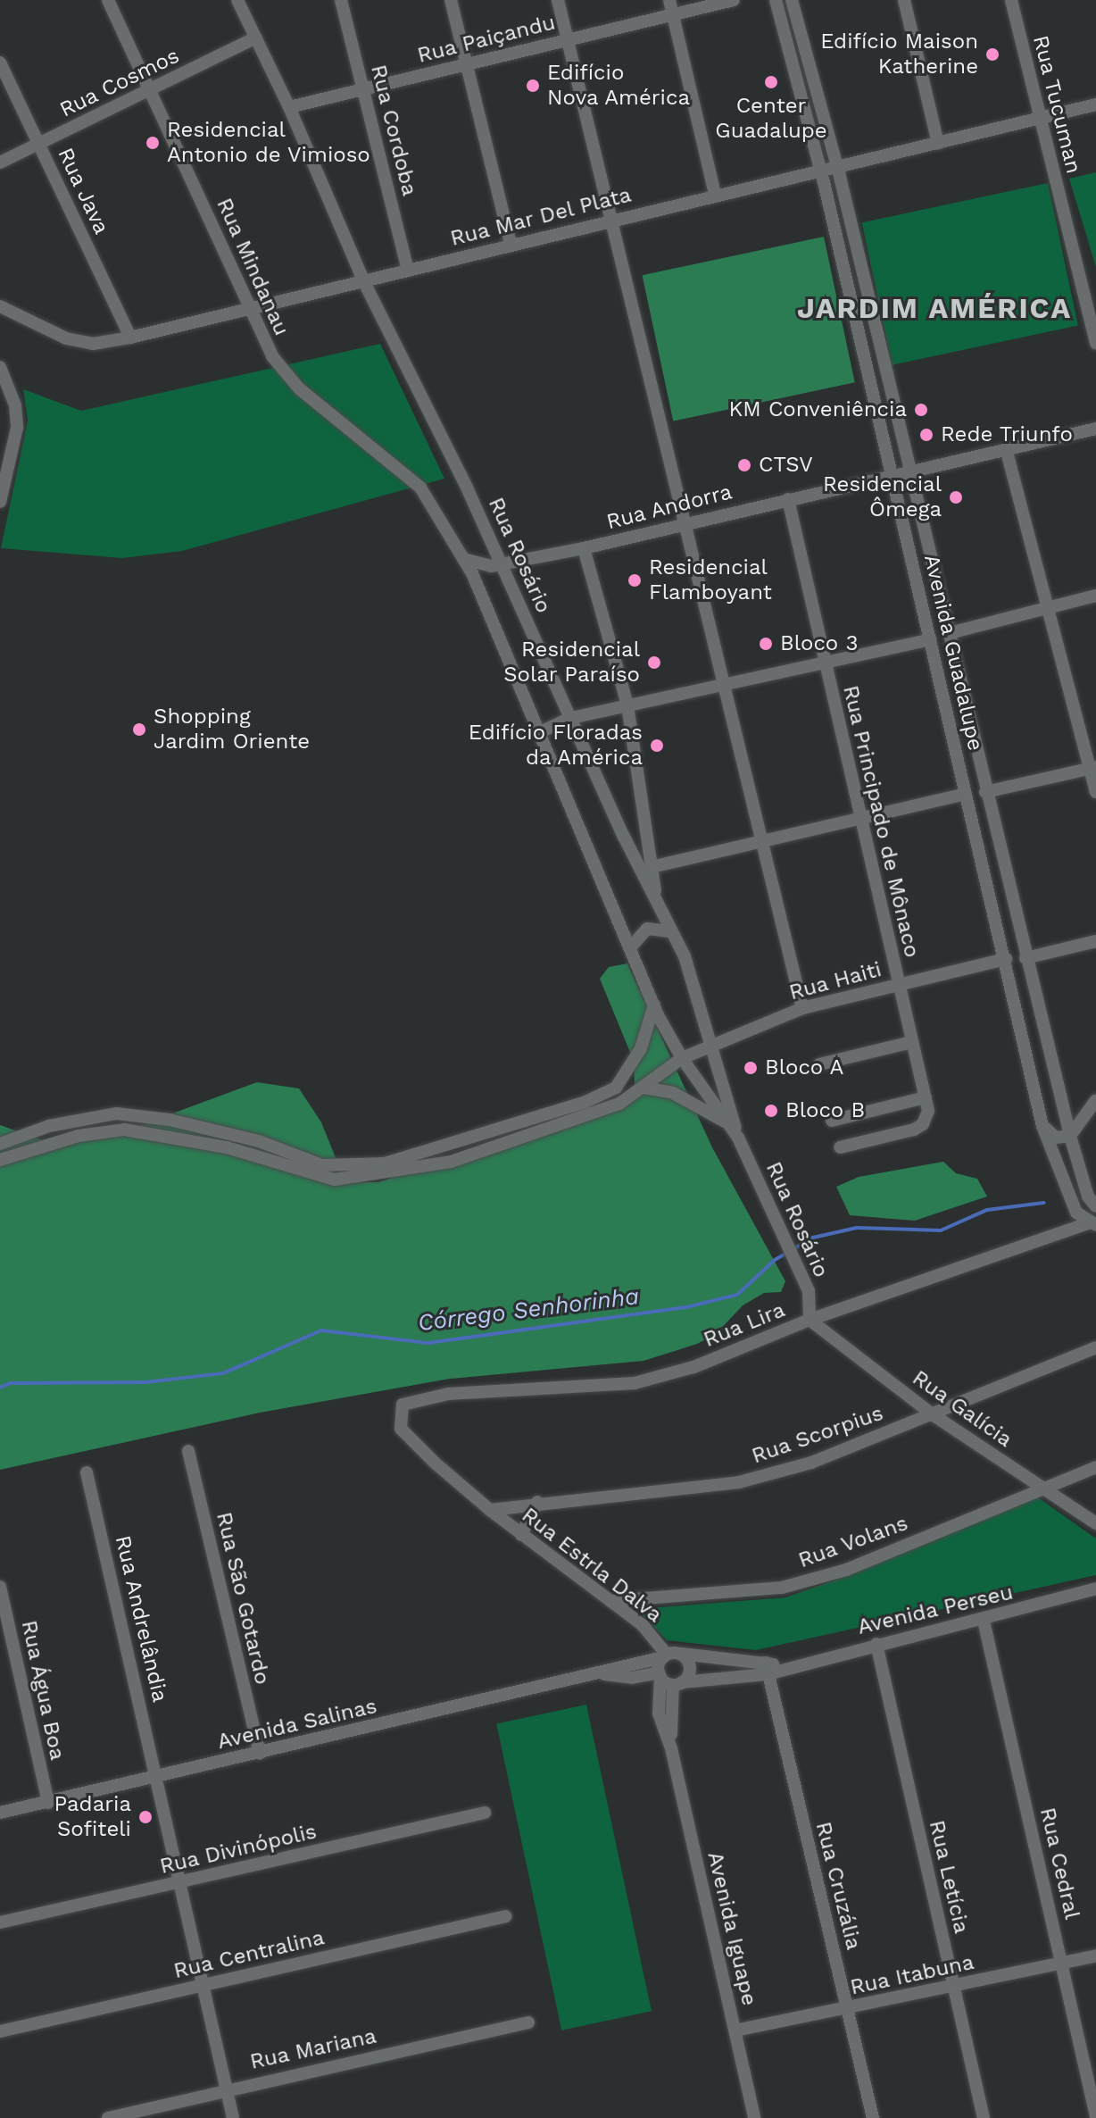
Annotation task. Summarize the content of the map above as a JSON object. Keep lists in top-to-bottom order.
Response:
{
  "streets": {
    "street": [
      "Rua Paiçandu",
      "Rua Cosmos",
      "Rua Tucuman",
      "Rua Cordoba",
      "Rua Java",
      "Rua Mar Del Plata",
      "Rua Mindanau",
      "Rua Andorra",
      "Rua Rosário",
      "Avenida Guadalupe",
      "Rua Principado de Mônaco",
      "Rua Haiti",
      "Rua Lira",
      "Rua Galícia",
      "Rua Scorpius",
      "Rua Volans",
      "Rua Estrla Dalva",
      "Rua São Gotardo",
      "Avenida Perseu",
      "Rua Andrelândia",
      "Rua Água Boa",
      "Avenida Salinas",
      "Rua Divinópolis",
      "Rua Cedral",
      "Rua Letícia",
      "Rua Cruzália",
      "Avenida Iguape",
      "Rua Centralina",
      "Rua Itabuna",
      "Rua Mariana"
    ]
  },
  "crossings": [
    ["Rua Paiçandu", "Rua Cordoba"],
    ["Rua Paiçandu", "Rua Rosário"],
    ["Rua Cosmos", "Rua Java"],
    ["Rua Cosmos", "Rua Mindanau"],
    ["Rua Cosmos", "Rua Rosário"],
    ["Rua Tucuman", "Rua Mar Del Plata"],
    ["Rua Cordoba", "Rua Mar Del Plata"],
    ["Rua Java", "Rua Mar Del Plata"],
    ["Rua Mar Del Plata", "Rua Mindanau"],
    ["Rua Mar Del Plata", "Rua Rosário"],
    ["Rua Mar Del Plata", "Avenida Guadalupe"],
    ["Rua Mindanau", "Rua Rosário"],
    ["Rua Andorra", "Rua Rosário"],
    ["Rua Andorra", "Avenida Guadalupe"],
    ["Rua Andorra", "Rua Principado de Mônaco"],
    ["Rua Rosário", "Rua Haiti"],
    ["Rua Rosário", "Rua Lira"],
    ["Rua Rosário", "Rua Galícia"],
    ["Avenida Guadalupe", "Rua Haiti"],
    ["Avenida Guadalupe", "Rua Lira"],
    ["Rua Principado de Mônaco", "Rua Haiti"],
    ["Rua Lira", "Rua Galícia"],
    ["Rua Lira", "Rua Estrla Dalva"],
    ["Rua Galícia", "Rua Scorpius"],
    ["Rua Galícia", "Rua Volans"],
    ["Rua Scorpius", "Rua Estrla Dalva"],
    ["Rua Volans", "Rua Estrla Dalva"],
    ["Rua Estrla Dalva", "Avenida Perseu"],
    ["Rua Estrla Dalva", "Avenida Salinas"],
    ["Rua Estrla Dalva", "Avenida Iguape"],
    ["Rua São Gotardo", "Avenida Salinas"],
    ["Avenida Perseu", "Avenida Salinas"],
    ["Avenida Perseu", "Rua Cedral"],
    ["Avenida Perseu", "Rua Letícia"],
    ["Avenida Perseu", "Rua Cruzália"],
    ["Avenida Perseu", "Avenida Iguape"],
    ["Rua Andrelândia", "Avenida Salinas"],
    ["Rua Andrelândia", "Rua Divinópolis"],
    ["Rua Andrelândia", "Rua Centralina"],
    ["Rua Andrelândia", "Rua Mariana"],
    ["Rua Água Boa", "Avenida Salinas"],
    ["Avenida Salinas", "Avenida Iguape"],
    ["Rua Cedral", "Rua Itabuna"],
    ["Rua Letícia", "Rua Itabuna"],
    ["Rua Cruzália", "Rua Itabuna"],
    ["Avenida Iguape", "Rua Itabuna"]
  ],
  "districts": ["JARDIM AMÉRICA"],
  "water": ["Córrego Senhorinha"],
  "places": [
    "Edifício Maison Katherine",
    "Center Guadalupe",
    "Edifício Nova América",
    "Residencial Antonio de Vimioso",
    "KM Conveniência",
    "Rede Triunfo",
    "CTSV",
    "Residencial Ômega",
    "Residencial Flamboyant",
    "Bloco 3",
    "Residencial Solar Paraíso",
    "Shopping Jardim Oriente",
    "Edifício Floradas da América",
    "Bloco A",
    "Bloco B",
    "Padaria Sofiteli"
  ]
}
